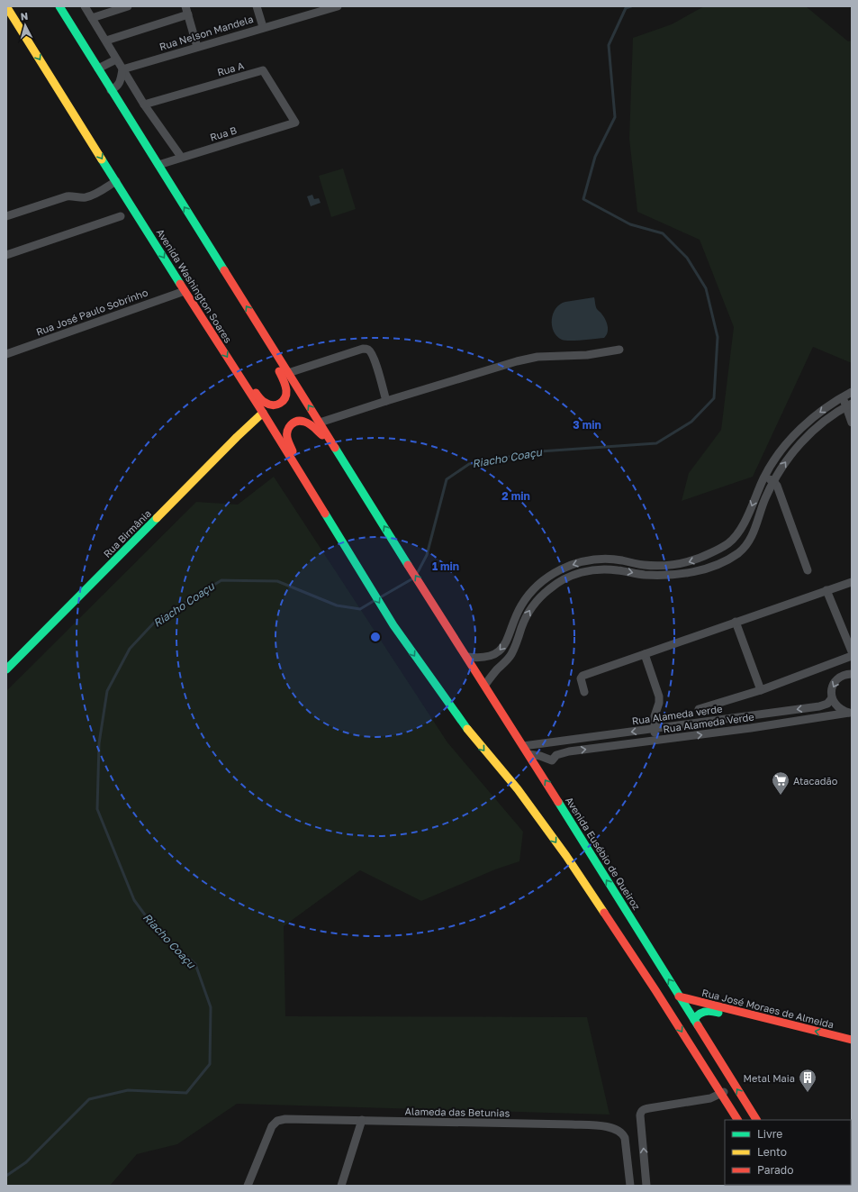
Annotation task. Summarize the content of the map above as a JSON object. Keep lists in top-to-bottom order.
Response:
{
  "streets": {
    "main road": [
      "Avenida Washington Soares",
      "Rua Birmânia",
      "Avenida Eusébio de Queiroz",
      "Rua José Moraes de Almeida"
    ],
    "street": [
      "Rua Nelson Mandela",
      "Rua A",
      "Rua B",
      "Rua José Paulo Sobrinho",
      "Rua Alameda verde",
      "Rua Alameda Verde",
      "Alameda das Betunias"
    ]
  },
  "crossings": [
    ["Rua A", "Rua B"],
    ["Avenida Washington Soares", "Rua José Paulo Sobrinho"],
    ["Avenida Washington Soares", "Rua Birmânia"],
    ["Rua Alameda verde", "Avenida Eusébio de Queiroz"],
    ["Rua Alameda Verde", "Avenida Eusébio de Queiroz"],
    ["Avenida Eusébio de Queiroz", "Rua José Moraes de Almeida"]
  ],
  "one_way": ["Avenida Eusébio de Queiroz"],
  "water": ["Riacho Coaçu"],
  "places": {
    "supermarket": ["Atacadão"],
    "building": ["Metal Maia"]
  },
  "legend": ["Livre", "Lento", "Parado"],
  "north": "top",
  "rings": ["3 min", "2 min", "1 min"]
}
